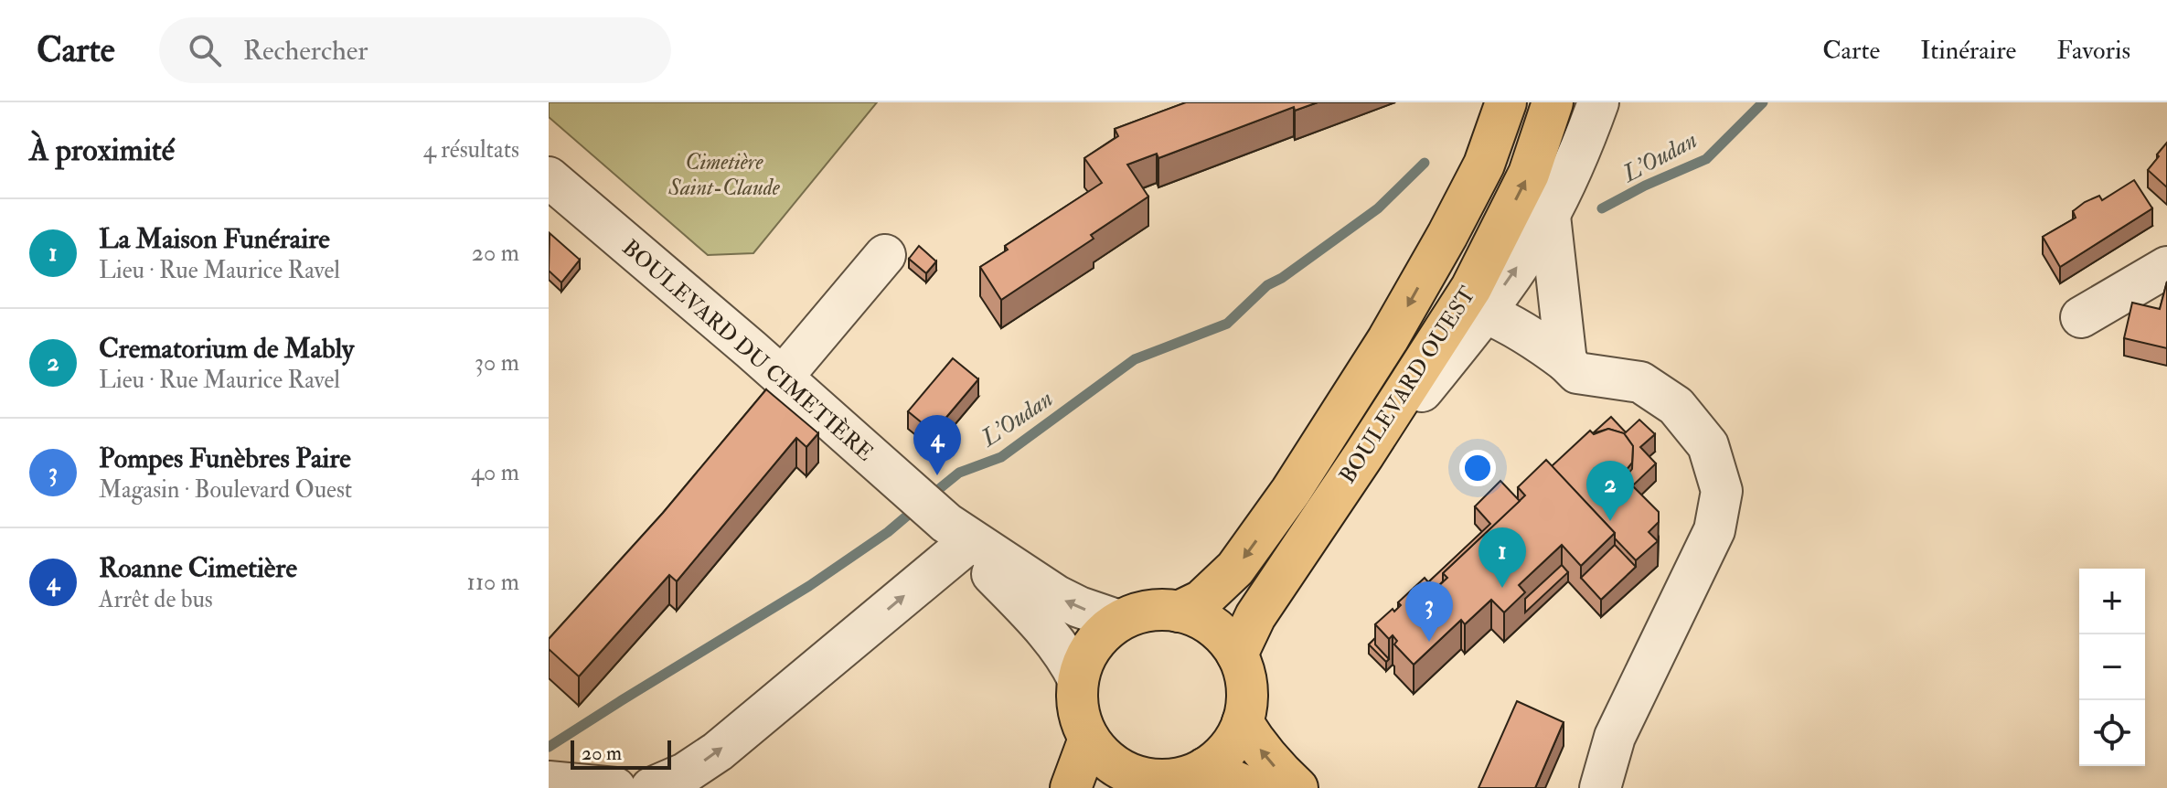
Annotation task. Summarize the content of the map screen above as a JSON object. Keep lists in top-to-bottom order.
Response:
{
  "streets": {
    "main road": ["BOULEVARD OUEST"],
    "street": ["BOULEVARD DU CIMETIÈRE"]
  },
  "crossings": [
    ["BOULEVARD DU CIMETIÈRE", "BOULEVARD OUEST"]
  ],
  "water": ["L'Oudan"],
  "parks": ["Cimetière Saint-Claude"],
  "scale_bar": "20 m",
  "page": {
    "header": "Carte",
    "search": "Rechercher",
    "nav": ["Carte", "Itinéraire", "Favoris"],
    "heading": ["À proximité", "4 résultats"],
    "list": [
      {
        "mark": "1",
        "name": "La Maison Funéraire",
        "note": "Lieu · Rue Maurice Ravel",
        "value": "20 m"
      },
      {
        "mark": "2",
        "name": "Crematorium de Mably",
        "note": "Lieu · Rue Maurice Ravel",
        "value": "30 m"
      },
      {
        "mark": "3",
        "name": "Pompes Funèbres Paire",
        "note": "Magasin · Boulevard Ouest",
        "value": "40 m"
      },
      {
        "mark": "4",
        "name": "Roanne Cimetière",
        "note": "Arrêt de bus",
        "value": "110 m"
      }
    ],
    "pins": [
      "4",
      "2",
      "1",
      "3"
    ],
    "map_buttons": ["+", "−"],
    "scale": "20 m"
  }
}
